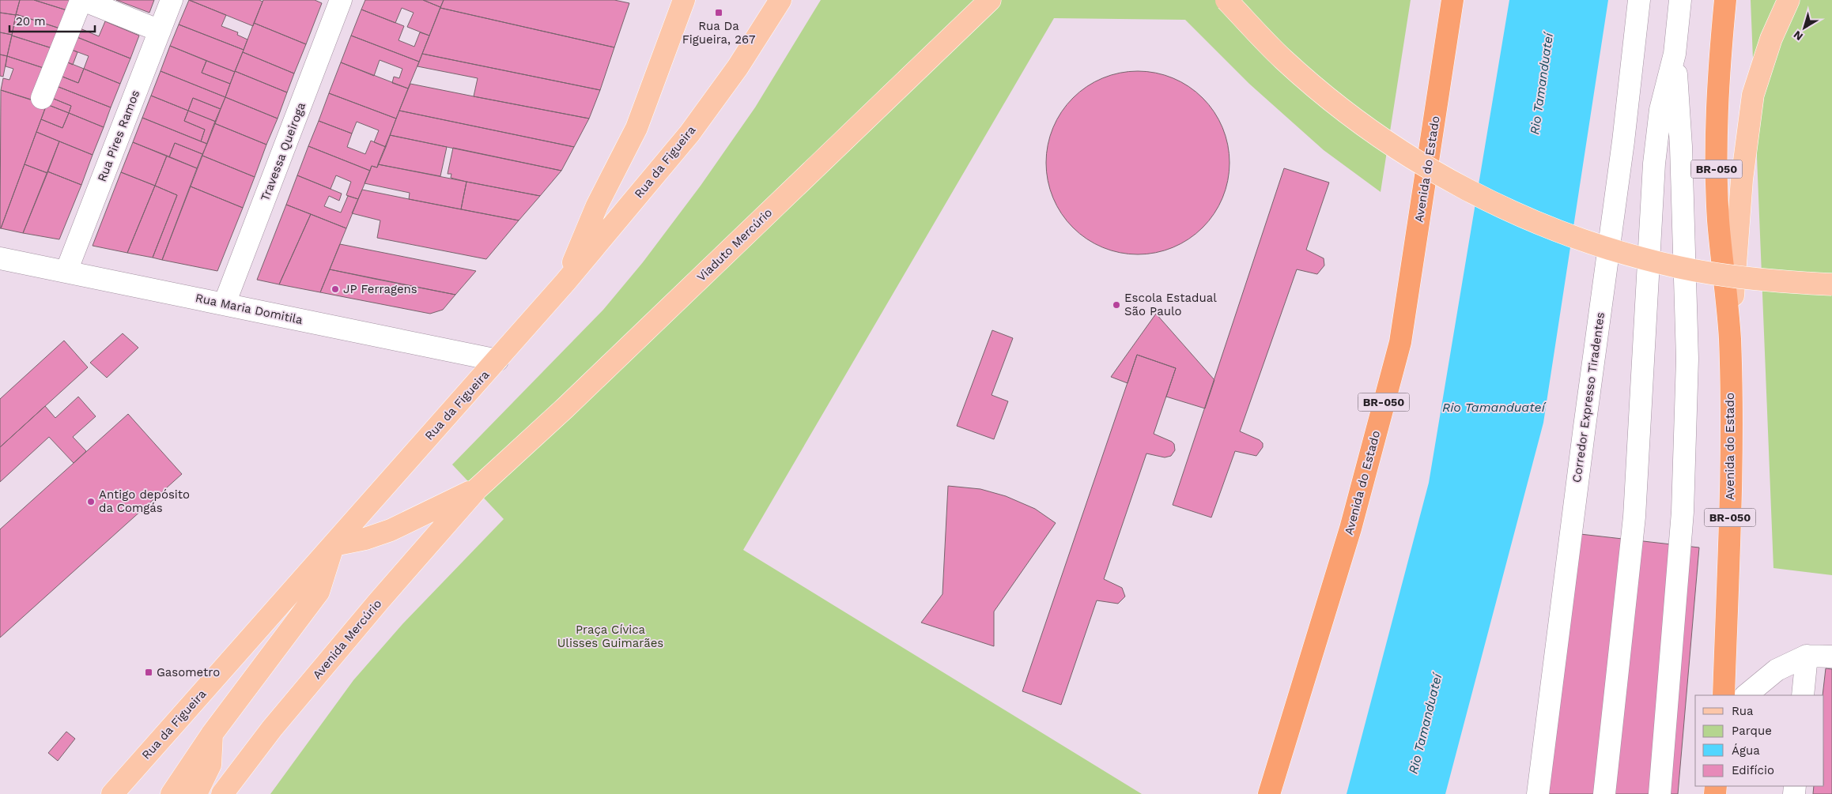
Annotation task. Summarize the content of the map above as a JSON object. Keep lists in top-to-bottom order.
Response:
{
  "streets": {
    "highway": ["Avenida do Estado", "BR-050"],
    "main road": ["Rua da Figueira", "Viaduto Mercúrio", "Avenida Mercúrio"],
    "street": [
      "Rua Pires Ramos",
      "Travessa Queiroga",
      "Rua Maria Domitila",
      "Corredor Expresso Tiradentes"
    ]
  },
  "crossings": [
    ["Rua Pires Ramos", "Rua Maria Domitila"],
    ["Travessa Queiroga", "Rua Maria Domitila"],
    ["Rua da Figueira", "Rua Maria Domitila"],
    ["Viaduto Mercúrio", "Avenida Mercúrio"]
  ],
  "water": ["Rio Tamanduateí"],
  "parks": ["Praça Cívica Ulisses Guimarães"],
  "places": {
    "transit": ["Rua Da Figueira, 267", "Gasometro"],
    "other": ["JP Ferragens", "Escola Estadual São Paulo", "Antigo depósito da Comgás"]
  },
  "legend": [
    "Rua",
    "Parque",
    "Água",
    "Edifício"
  ],
  "scale_bar": "20 m",
  "north": "bottom left"
}
